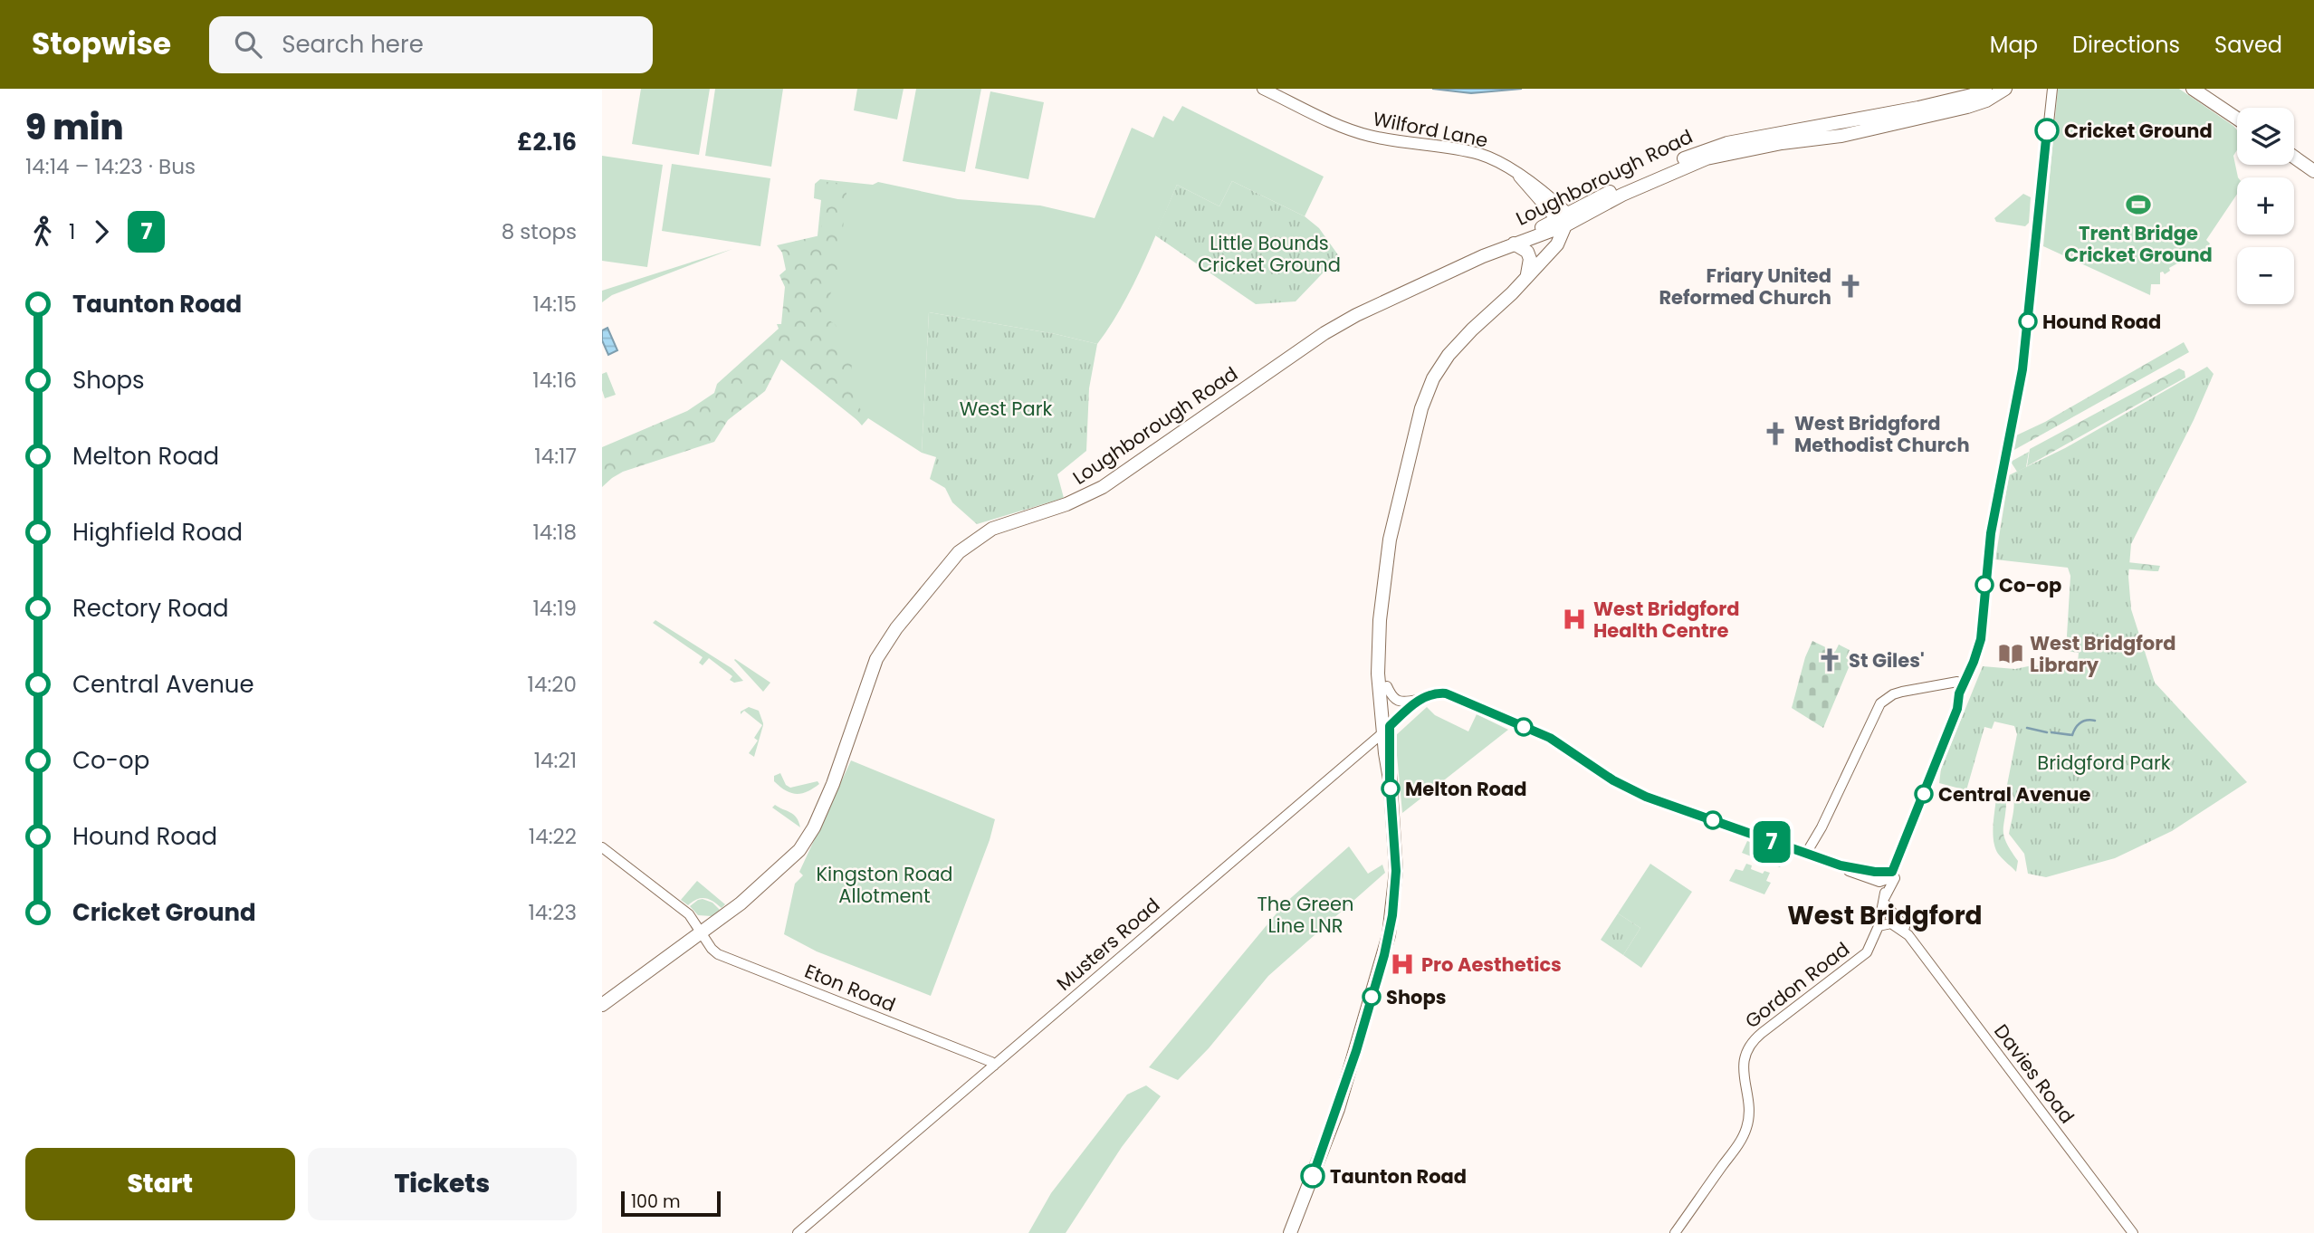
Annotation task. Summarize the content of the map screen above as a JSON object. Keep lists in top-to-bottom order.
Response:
{
  "streets": {
    "main road": ["Wilford Lane", "Loughborough Road"],
    "street": [
      "Musters Road",
      "Gordon Road",
      "Eton Road",
      "Davies Road"
    ]
  },
  "crossings": [
    ["Wilford Lane", "Loughborough Road"],
    ["Loughborough Road", "Eton Road"],
    ["Musters Road", "Gordon Road"],
    ["Musters Road", "Eton Road"],
    ["Gordon Road", "Davies Road"]
  ],
  "districts": ["West Bridgford"],
  "parks": [
    "Little Bounds Cricket Ground",
    "West Park",
    "Bridgford Park",
    "Kingston Road Allotment",
    "The Green Line LNR"
  ],
  "places": {
    "other": [
      "Cricket Ground",
      "Hound Road",
      "Co-op",
      "Melton Road",
      "Central Avenue",
      "Shops",
      "Taunton Road"
    ],
    "sports": ["Trent Bridge Cricket Ground"],
    "church": ["Friary United Reformed Church", "West Bridgford Methodist Church", "St Giles'"],
    "hospital": ["West Bridgford Health Centre", "Pro Aesthetics"],
    "library": ["West Bridgford Library"]
  },
  "lines": ["bus line 7"],
  "scale_bar": "100 m",
  "page": {
    "header": "Stopwise",
    "search": "Search here",
    "nav": ["Map", "Directions", "Saved"],
    "heading": ["9 min", "14:14 – 14:23 · Bus", "£2.16"],
    "on_map": "7",
    "map_buttons": ["+", "−"],
    "legs": ["1", "7", "8 stops"],
    "list": [
      {
        "name": "Taunton Road",
        "value": "14:15"
      },
      {
        "name": "Shops",
        "value": "14:16"
      },
      {
        "name": "Melton Road",
        "value": "14:17"
      },
      {
        "name": "Highfield Road",
        "value": "14:18"
      },
      {
        "name": "Rectory Road",
        "value": "14:19"
      },
      {
        "name": "Central Avenue",
        "value": "14:20"
      },
      {
        "name": "Co-op",
        "value": "14:21"
      },
      {
        "name": "Hound Road",
        "value": "14:22"
      },
      {
        "name": "Cricket Ground",
        "value": "14:23"
      }
    ],
    "buttons": ["Start", "Tickets"],
    "scale": "100 m"
  }
}
